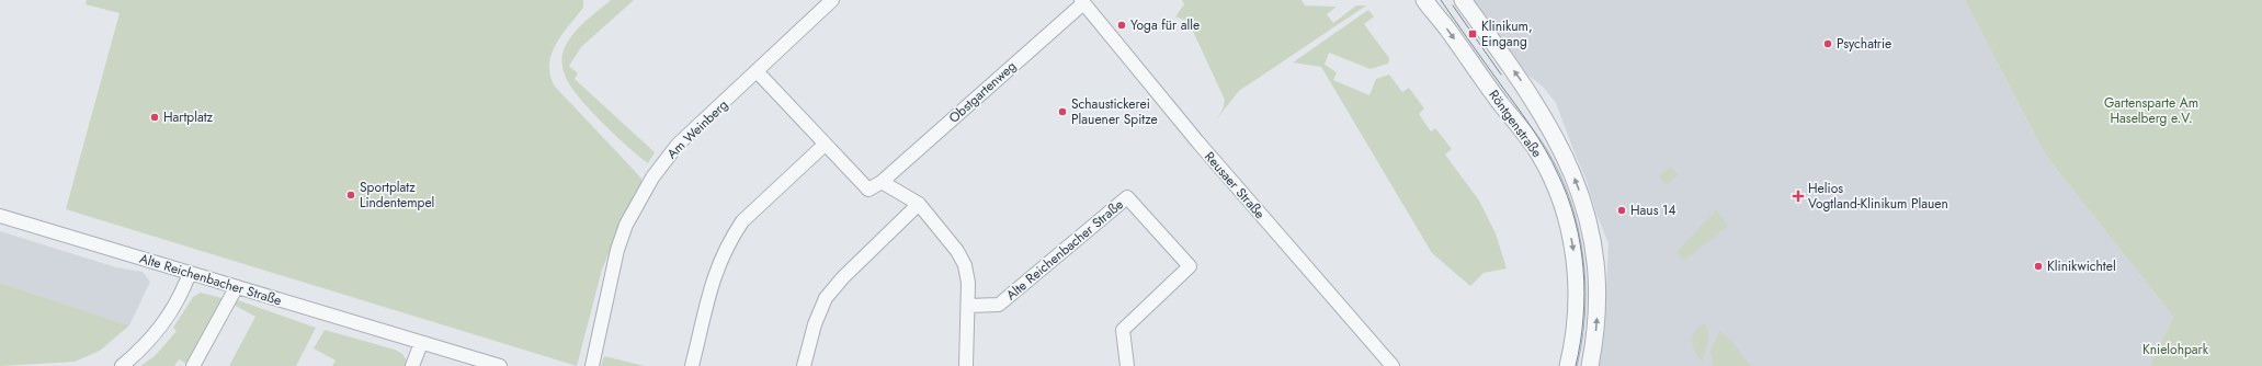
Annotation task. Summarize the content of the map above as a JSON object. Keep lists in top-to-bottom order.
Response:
{
  "streets": {
    "street": [
      "Obstgartenweg",
      "Röntgenstraße",
      "Am Weinberg",
      "Reusaer Straße",
      "Alte Reichenbacher Straße"
    ]
  },
  "crossings": [
    ["Obstgartenweg", "Reusaer Straße"]
  ],
  "parks": ["Gartensparte Am Haselberg e.V.", "Knielohpark"],
  "places": {
    "other": [
      "Yoga für alle",
      "Psychatrie",
      "Schaustickerei Plauener Spitze",
      "Hartplatz",
      "Sportplatz Lindentempel",
      "Haus 14",
      "Klinikwichtel"
    ],
    "transit": ["Klinikum, Eingang"],
    "health": ["Helios Vogtland-Klinikum Plauen"]
  }
}
